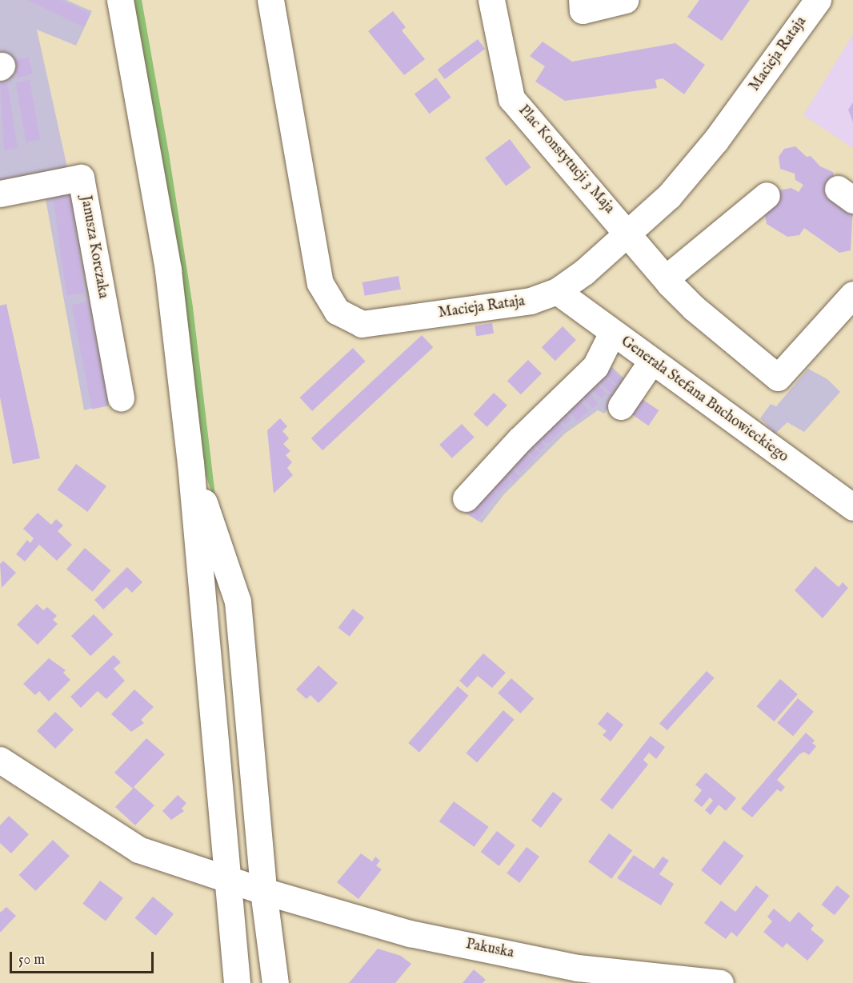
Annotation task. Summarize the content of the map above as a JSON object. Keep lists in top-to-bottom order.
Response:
{
  "streets": {
    "street": [
      "Macieja Rataja",
      "Plac Konstytucji 3 Maja",
      "Janusza Korczaka",
      "Generała Stefana Buchowieckiego",
      "Pakuska"
    ]
  },
  "crossings": [
    ["Macieja Rataja", "Plac Konstytucji 3 Maja"],
    ["Macieja Rataja", "Generała Stefana Buchowieckiego"]
  ],
  "scale_bar": "50 m"
}
